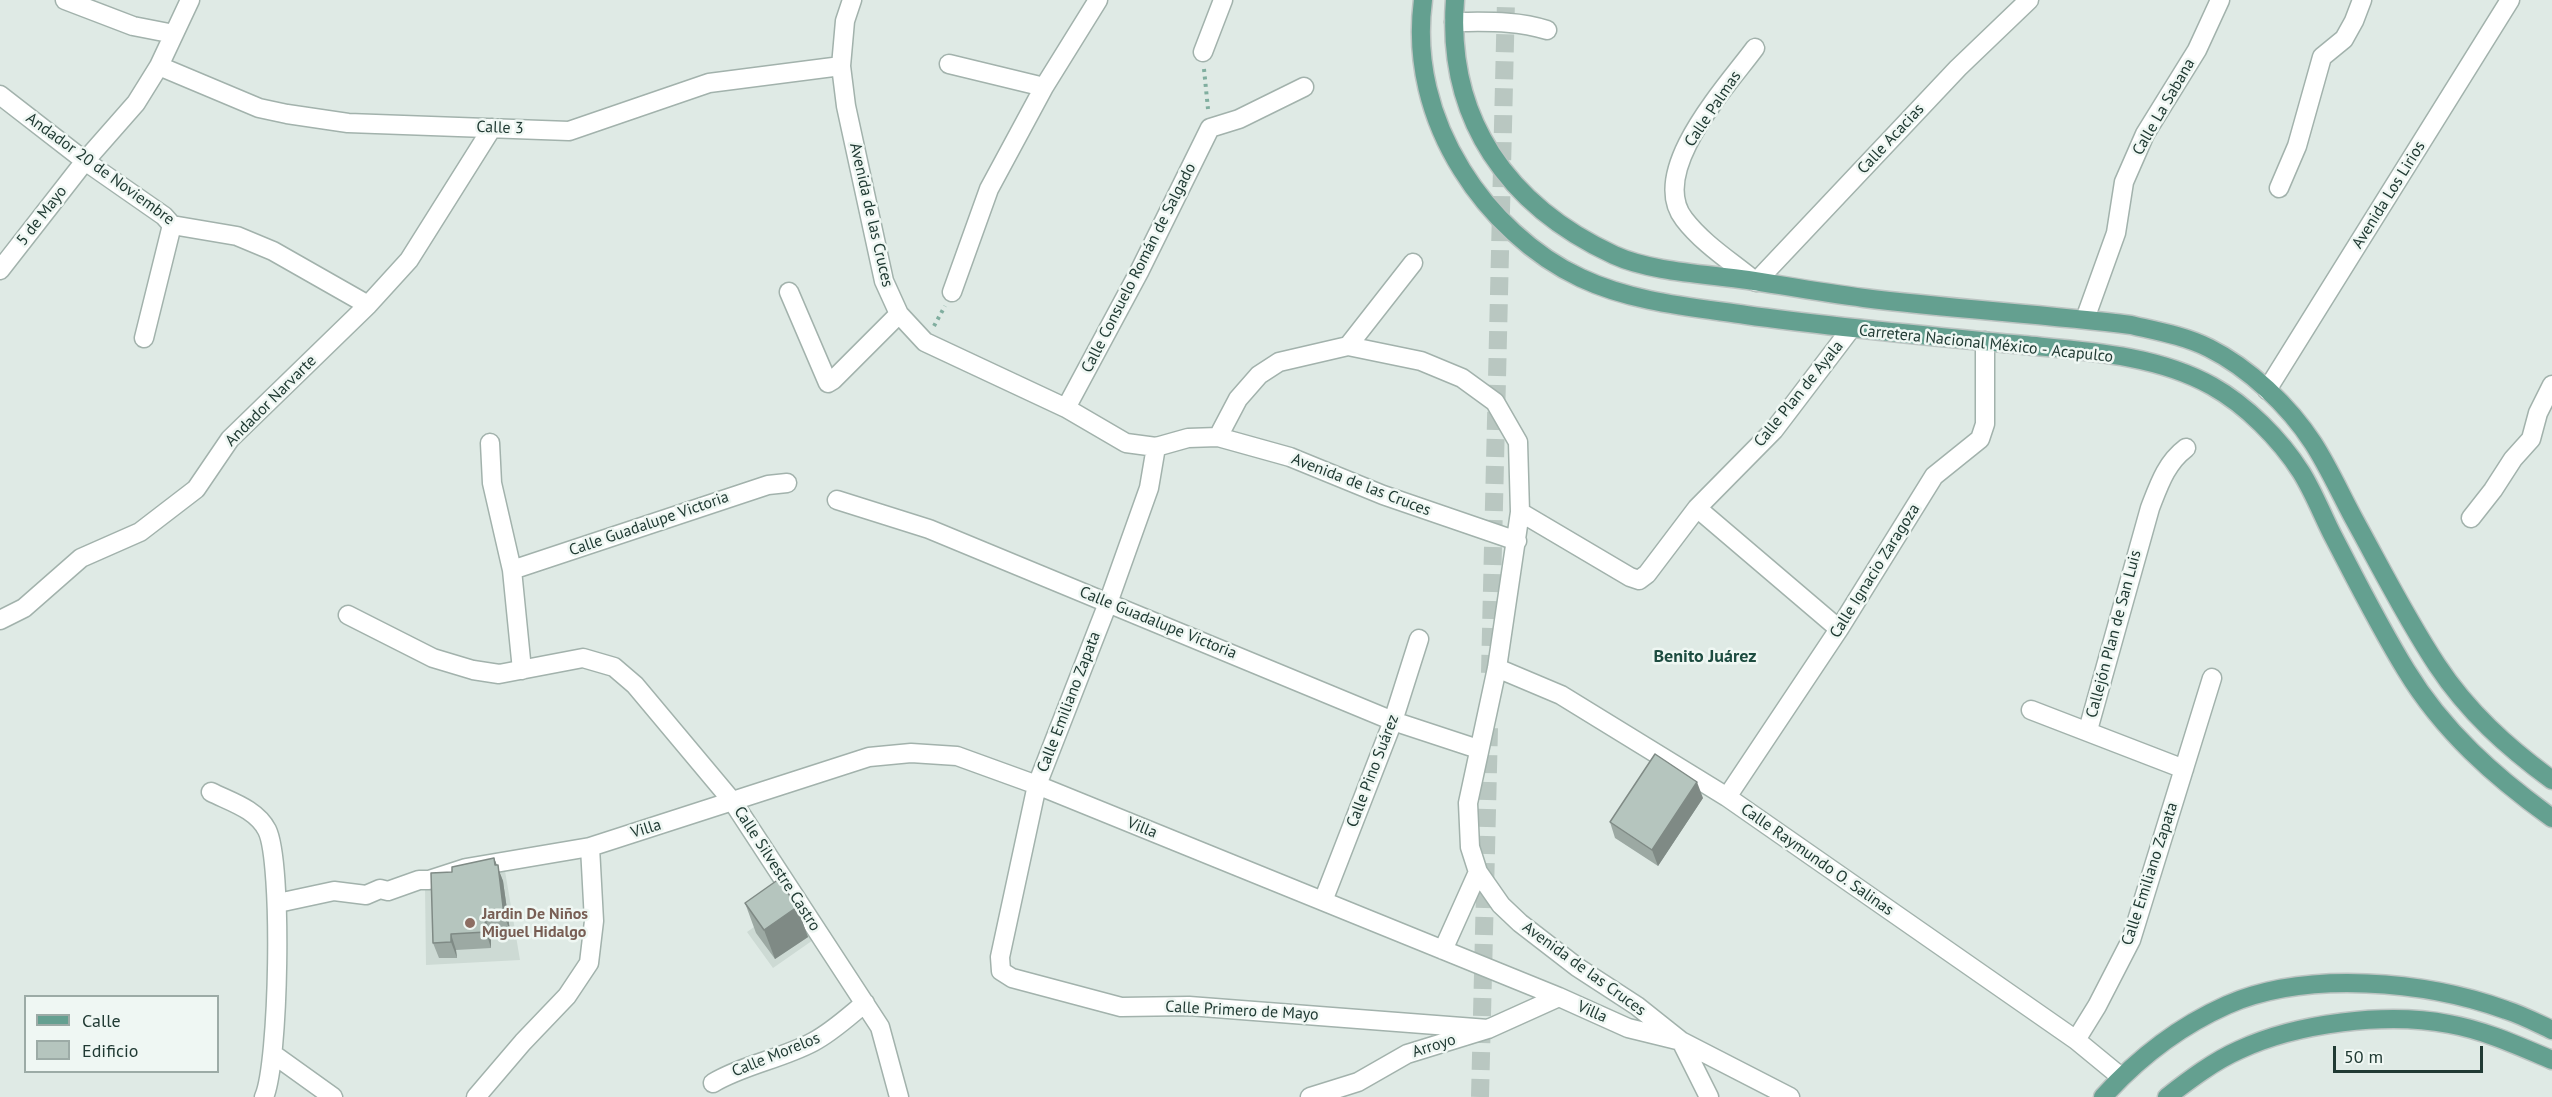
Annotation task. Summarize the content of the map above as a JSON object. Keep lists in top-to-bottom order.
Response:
{
  "streets": {
    "main road": ["Carretera Nacional México - Acapulco"],
    "street": [
      "Calle La Sabana",
      "Calle Palmas",
      "Calle 3",
      "Calle Acacias",
      "Andador 20 de Noviembre",
      "Avenida Los Lirios",
      "Avenida de las Cruces",
      "5 de Mayo",
      "Calle Consuelo Román de Salgado",
      "Calle Plan de Ayala",
      "Andador Narvarte",
      "Calle Guadalupe Victoria",
      "Calle Ignacio Zaragoza",
      "Callejón Plan de San Luis",
      "Calle Emiliano Zapata",
      "Calle Pino Suárez",
      "Villa",
      "Calle Raymundo O. Salinas",
      "Calle Silvestre Castro",
      "Calle Primero de Mayo",
      "Arroyo",
      "Calle Morelos"
    ]
  },
  "crossings": [
    ["Calle La Sabana", "Carretera Nacional México - Acapulco"],
    ["Calle Palmas", "Calle Acacias"],
    ["Calle Palmas", "Carretera Nacional México - Acapulco"],
    ["Calle 3", "Avenida de las Cruces"],
    ["Calle 3", "5 de Mayo"],
    ["Calle 3", "Andador Narvarte"],
    ["Calle Acacias", "Carretera Nacional México - Acapulco"],
    ["Andador 20 de Noviembre", "5 de Mayo"],
    ["Andador 20 de Noviembre", "Andador Narvarte"],
    ["Avenida Los Lirios", "Carretera Nacional México - Acapulco"],
    ["Avenida de las Cruces", "Calle Consuelo Román de Salgado"],
    ["Avenida de las Cruces", "Calle Guadalupe Victoria"],
    ["Avenida de las Cruces", "Calle Emiliano Zapata"],
    ["Avenida de las Cruces", "Villa"],
    ["Avenida de las Cruces", "Calle Raymundo O. Salinas"],
    ["Carretera Nacional México - Acapulco", "Calle Plan de Ayala"],
    ["Carretera Nacional México - Acapulco", "Calle Ignacio Zaragoza"],
    ["Calle Guadalupe Victoria", "Calle Emiliano Zapata"],
    ["Calle Guadalupe Victoria", "Calle Pino Suárez"],
    ["Calle Ignacio Zaragoza", "Calle Raymundo O. Salinas"],
    ["Callejón Plan de San Luis", "Calle Emiliano Zapata"],
    ["Calle Emiliano Zapata", "Villa"],
    ["Calle Emiliano Zapata", "Calle Raymundo O. Salinas"],
    ["Calle Emiliano Zapata", "Calle Primero de Mayo"],
    ["Calle Pino Suárez", "Villa"],
    ["Villa", "Calle Silvestre Castro"],
    ["Villa", "Arroyo"],
    ["Calle Silvestre Castro", "Calle Morelos"],
    ["Calle Primero de Mayo", "Arroyo"]
  ],
  "districts": ["Benito Juárez"],
  "places": ["Jardin De Niños Miguel Hidalgo"],
  "legend": ["Calle", "Edificio"],
  "scale_bar": "50 m"
}
